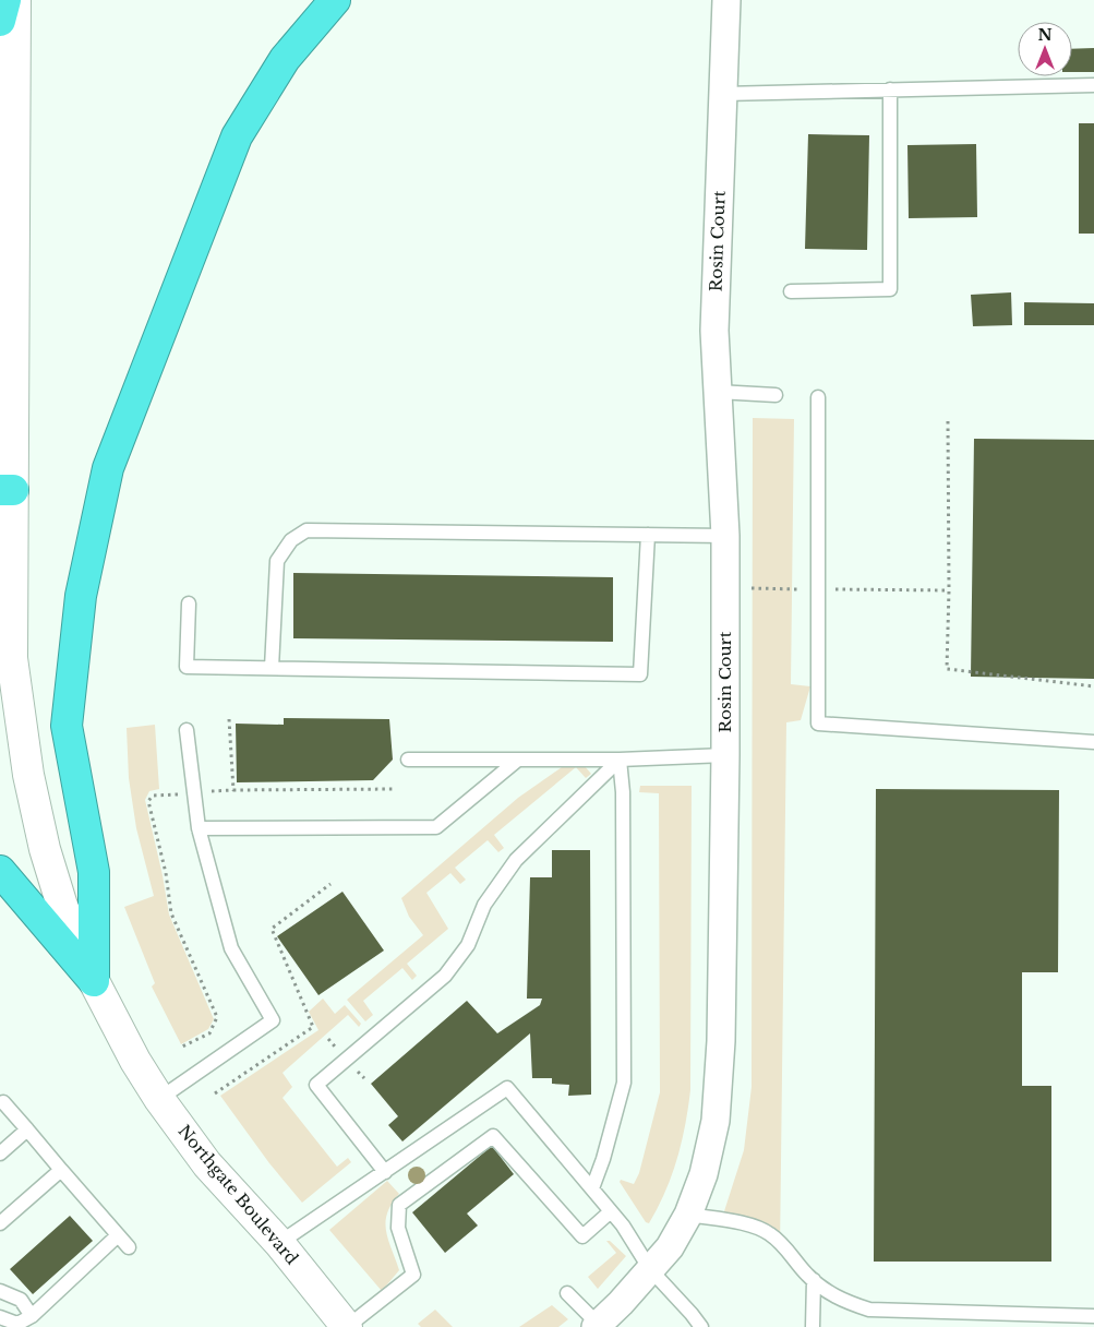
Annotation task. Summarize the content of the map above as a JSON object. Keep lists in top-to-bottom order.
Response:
{
  "streets": {
    "main road": ["Northgate Boulevard"],
    "street": ["Rosin Court"]
  },
  "north": "top"
}
